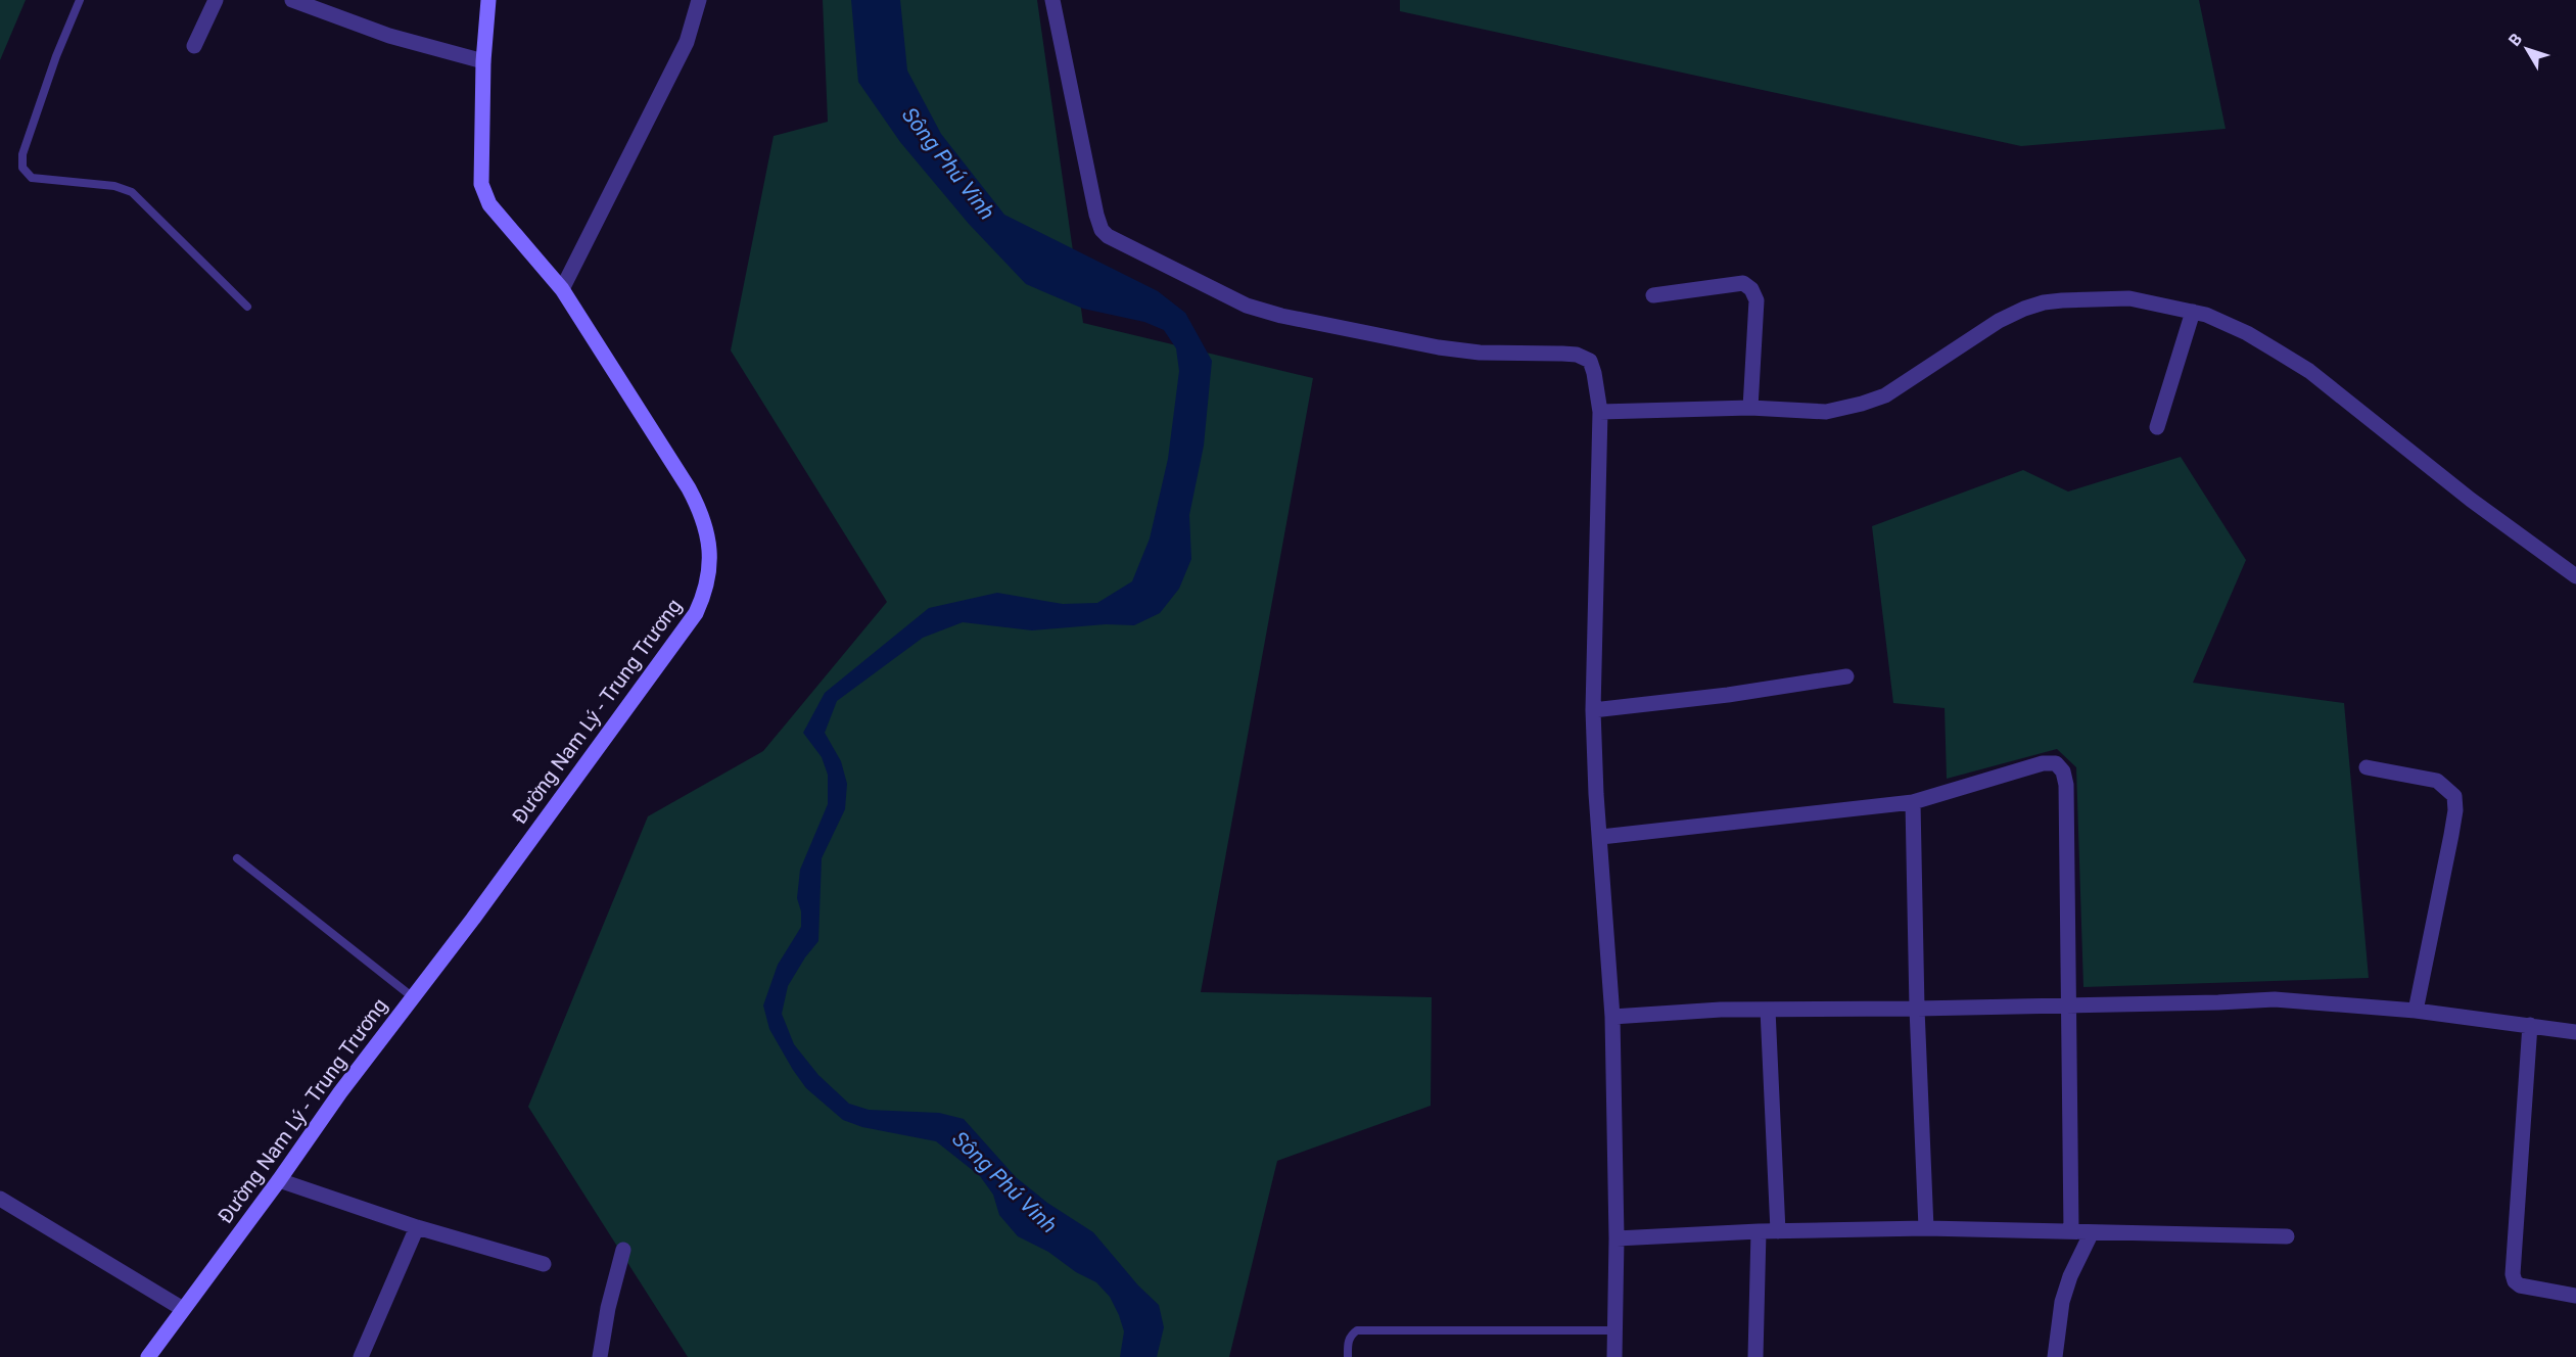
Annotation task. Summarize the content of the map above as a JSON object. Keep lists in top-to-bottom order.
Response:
{
  "streets": {
    "main road": ["Đường Nam Lý - Trung Trương"]
  },
  "water": ["Sông Phú Vinh"],
  "north": "top left"
}
